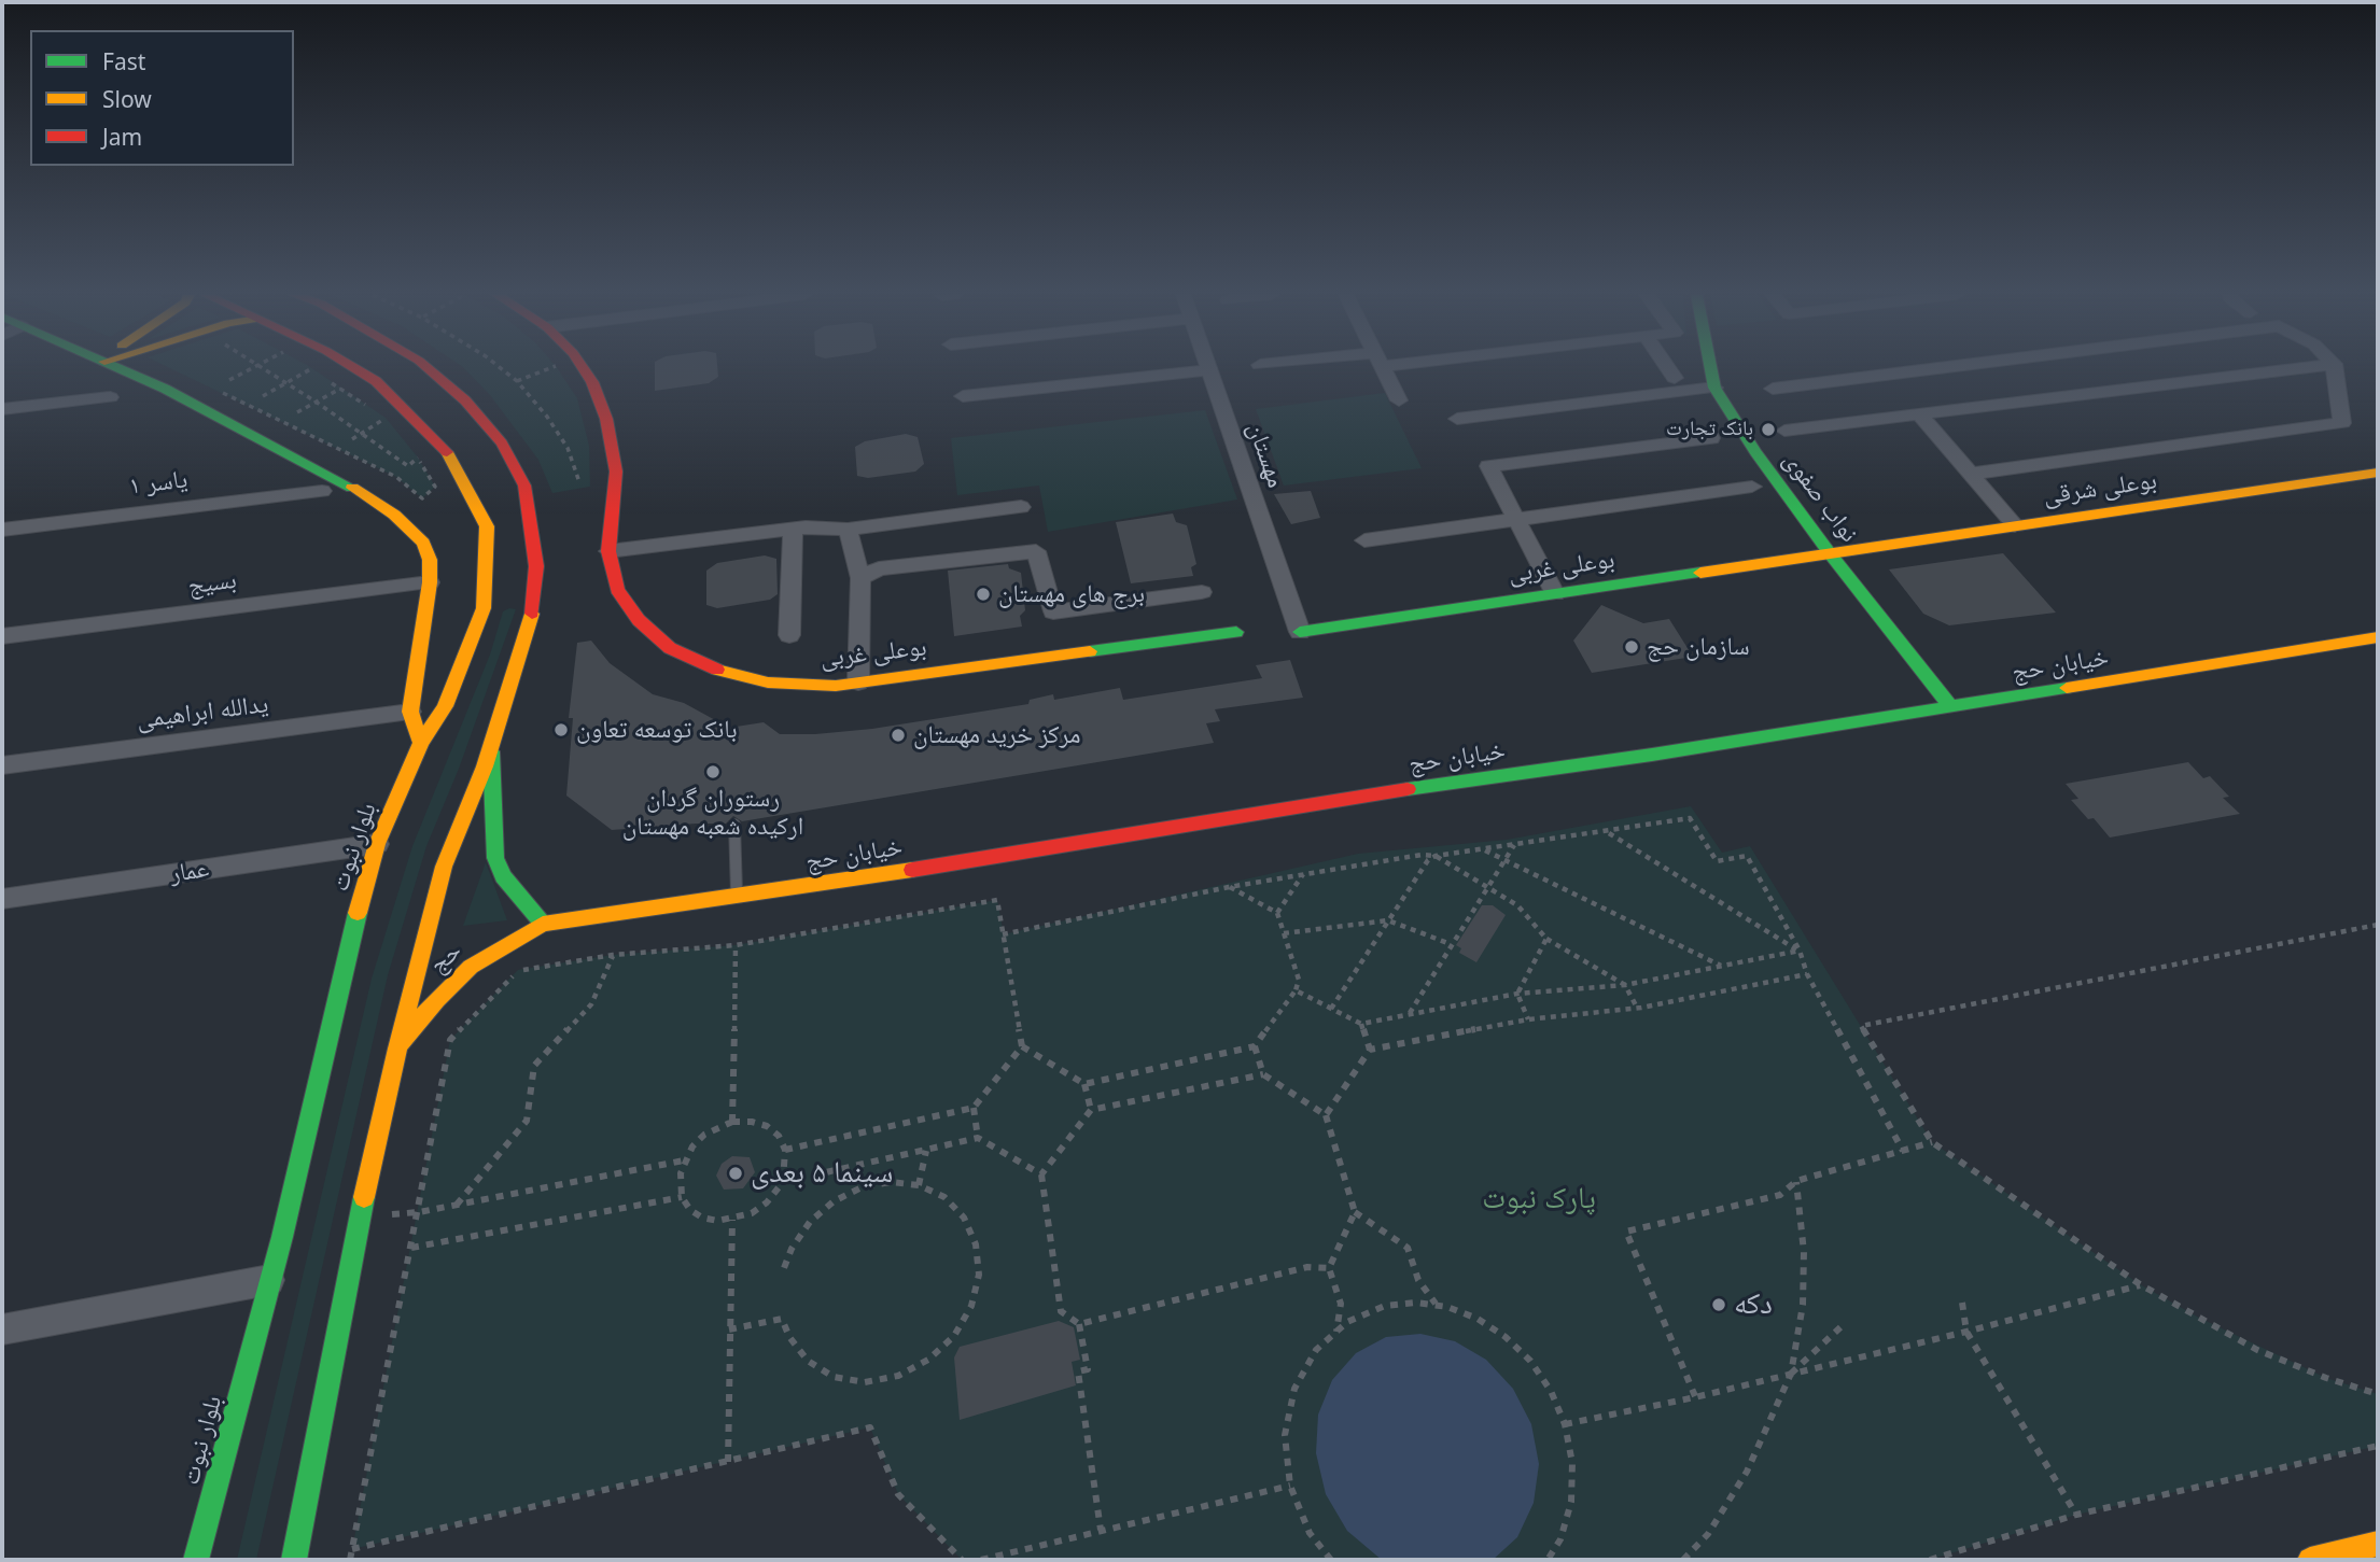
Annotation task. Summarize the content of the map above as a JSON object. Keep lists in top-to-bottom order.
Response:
{
  "streets": {
    "main road": [
      "بوعلی شرقی",
      "نواب صفوی",
      "بوعلی غربی",
      "خیابان حج",
      "بلوار نبوت",
      "حج"
    ],
    "street": [
      "مهستان",
      "یاسر ۱",
      "بسیج",
      "یدالله ابراهیمی",
      "عمار"
    ]
  },
  "crossings": [
    ["مهستان", "بوعلی غربی"],
    ["بوعلی شرقی", "نواب صفوی"],
    ["بوعلی شرقی", "بوعلی غربی"],
    ["نواب صفوی", "بوعلی غربی"],
    ["نواب صفوی", "خیابان حج"],
    ["خیابان حج", "حج"],
    ["بلوار نبوت", "عمار"]
  ],
  "parks": ["پارک نبوت"],
  "places": [
    "بانک تجارت",
    "برج های مهستان",
    "سازمان حج",
    "بانک توسعه تعاون",
    "مرکز خرید مهستان",
    "رستوران گردان ارکیده شعبه مهستان",
    "سینما ۵ بعدی",
    "دکه"
  ],
  "legend": ["Fast", "Slow", "Jam"]
}
